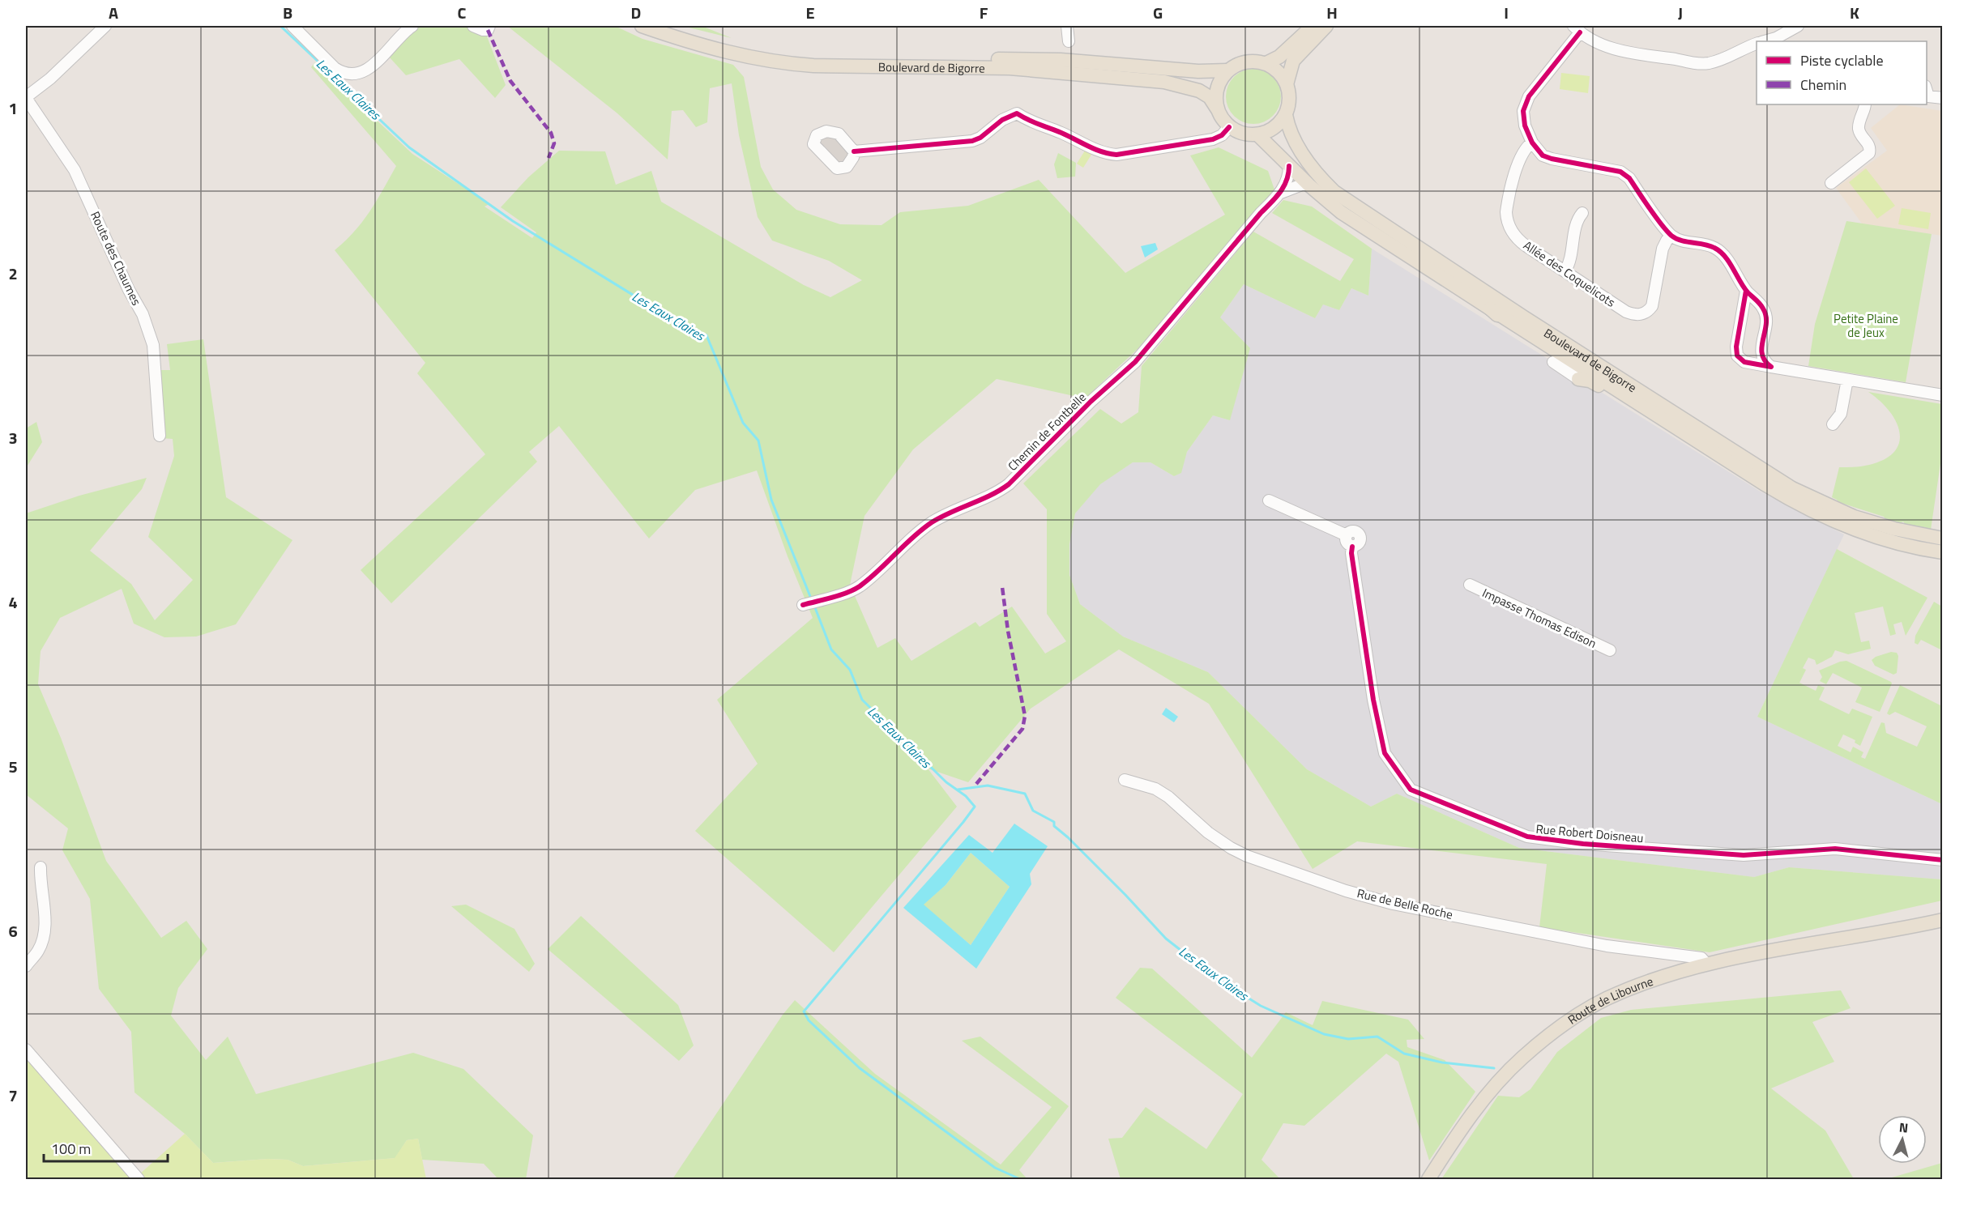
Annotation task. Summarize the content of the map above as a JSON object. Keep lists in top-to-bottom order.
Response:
{
  "streets": {
    "main road": ["Boulevard de Bigorre", "Route de Libourne"],
    "street": [
      "Route des Chaumes",
      "Allée des Coquelicots",
      "Chemin de Fontbelle",
      "Impasse Thomas Edison",
      "Rue Robert Doisneau",
      "Rue de Belle Roche"
    ]
  },
  "crossings": [
    ["Rue de Belle Roche", "Route de Libourne"]
  ],
  "water": ["Les Eaux Claires"],
  "parks": ["Petite Plaine de Jeux"],
  "legend": ["Piste cyclable", "Chemin"],
  "scale_bar": "100 m",
  "north": "top",
  "grid": {
    "columns": [
      "A",
      "B",
      "C",
      "D",
      "E",
      "F",
      "G",
      "H",
      "I",
      "J",
      "K"
    ],
    "rows": [
      "1",
      "2",
      "3",
      "4",
      "5",
      "6",
      "7"
    ]
  }
}
